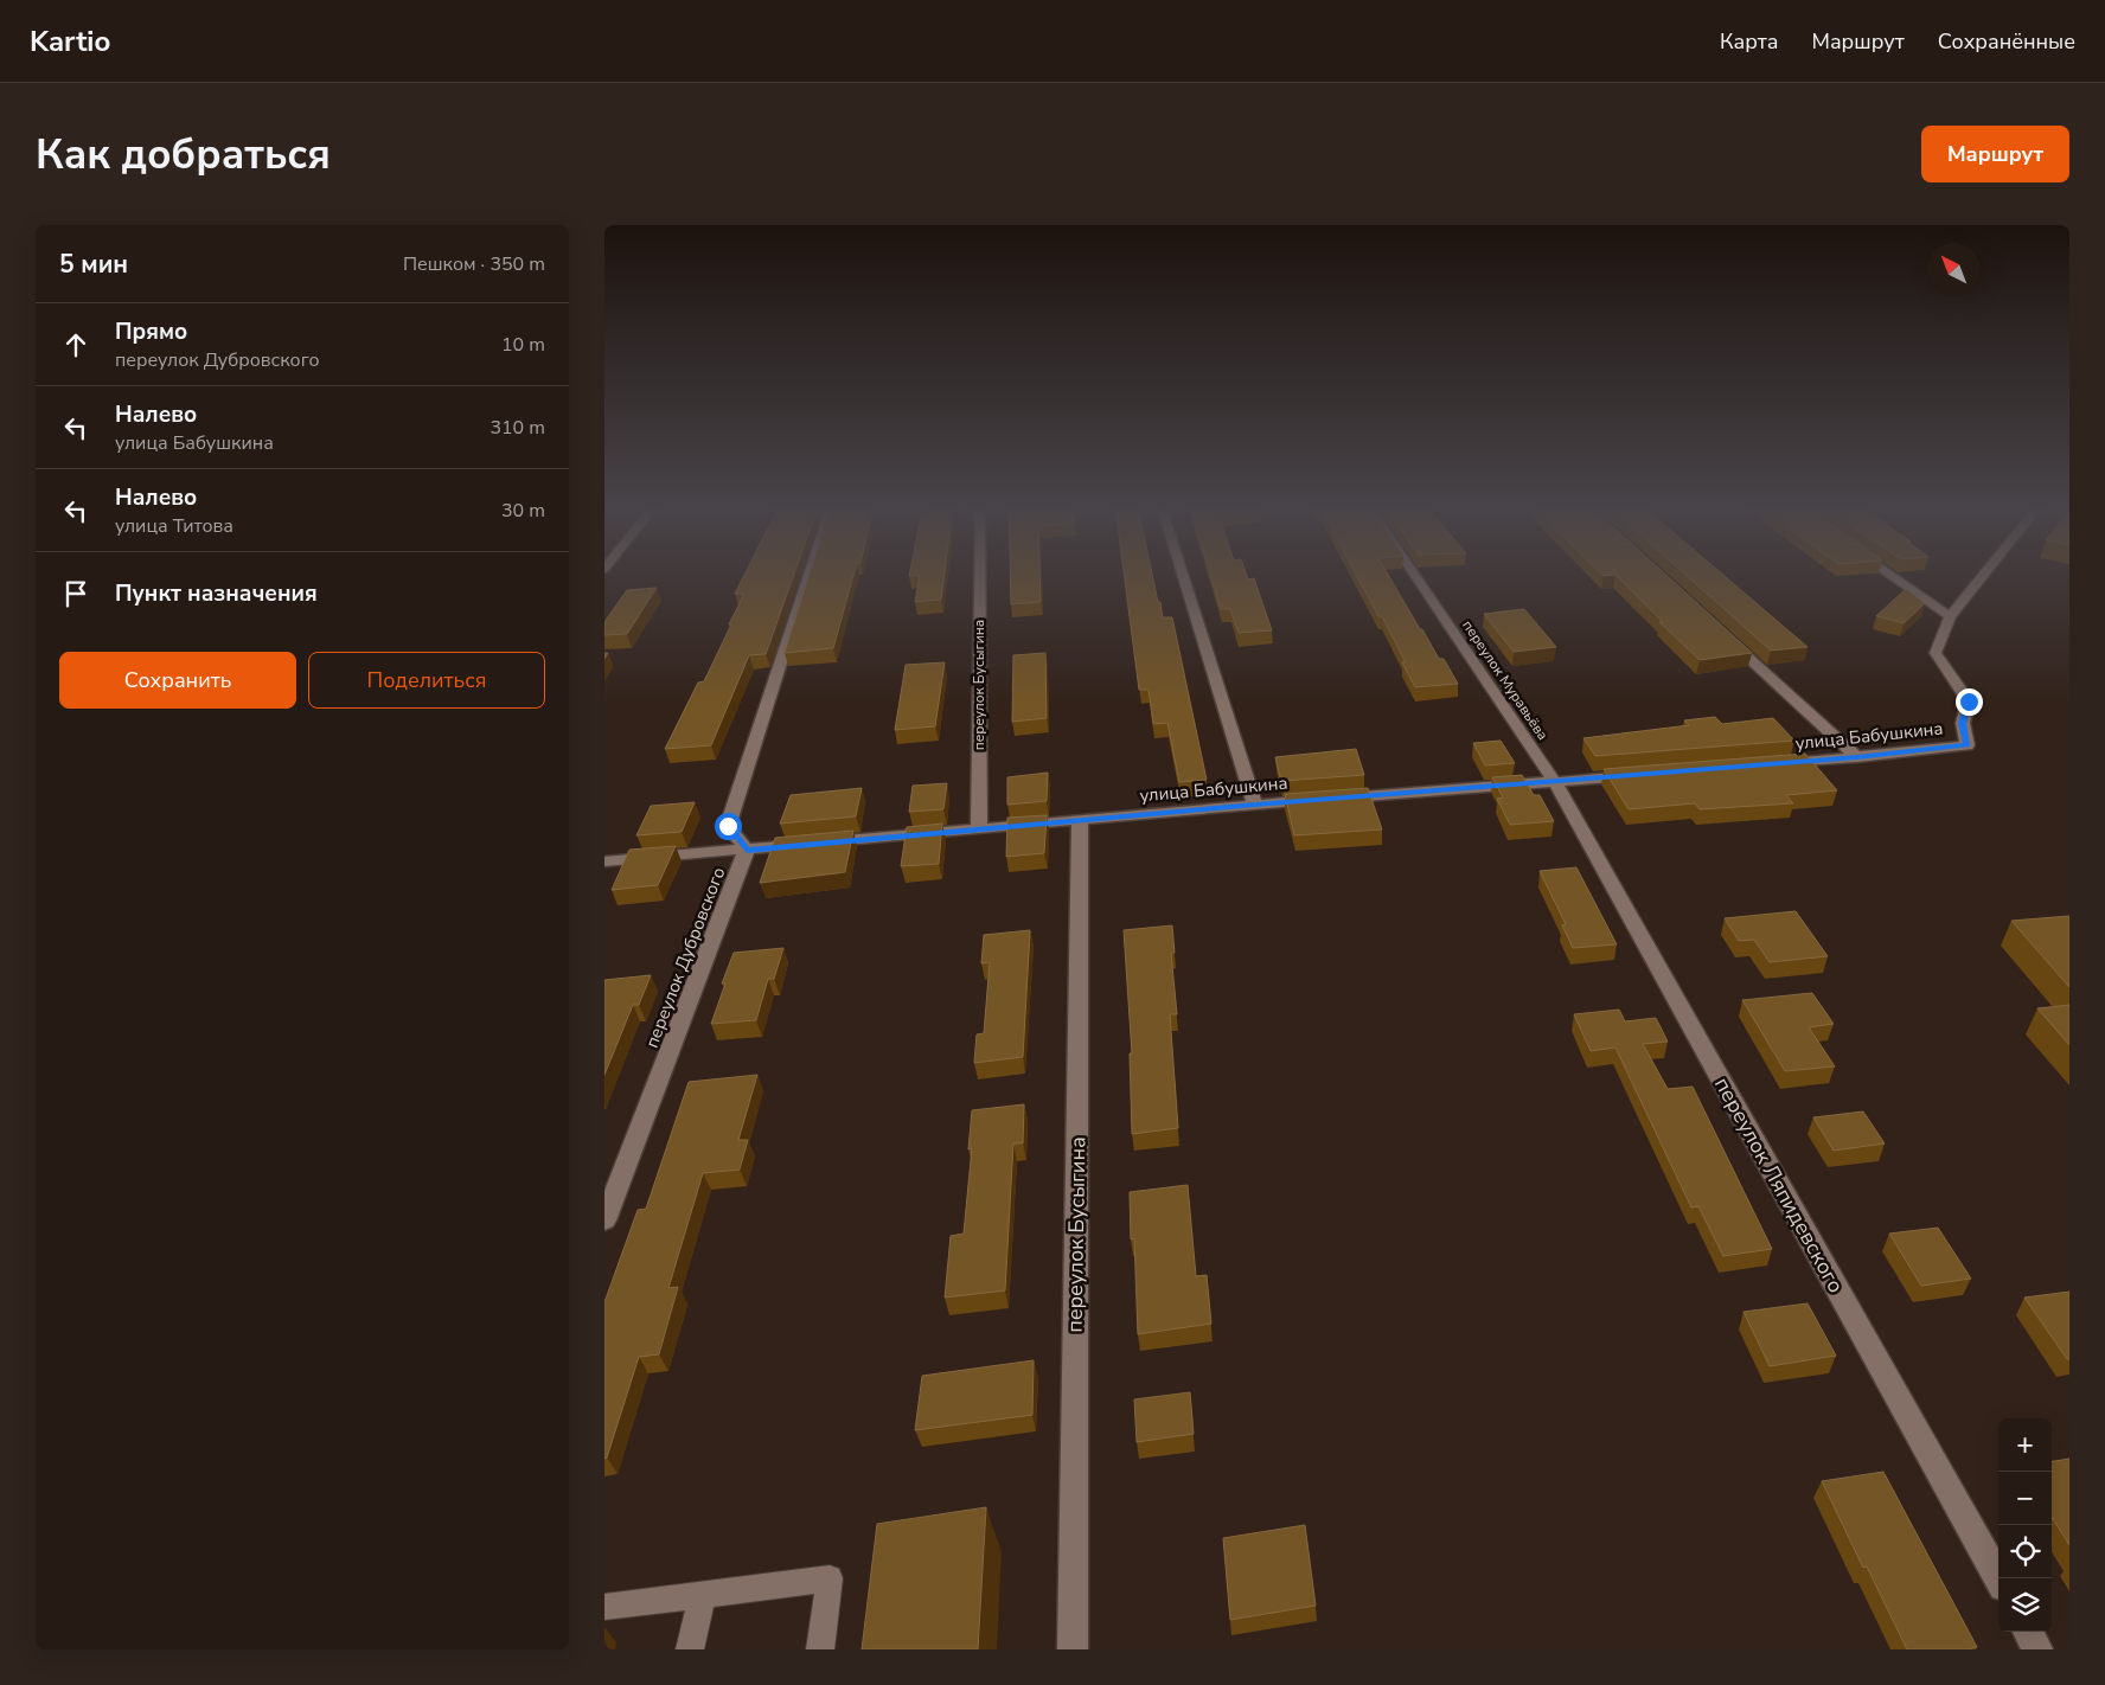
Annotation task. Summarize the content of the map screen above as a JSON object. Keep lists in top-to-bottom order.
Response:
{
  "streets": {
    "street": [
      "переулок Муравьёва",
      "переулок Бусыгина",
      "улица Бабушкина",
      "переулок Дубровского",
      "переулок Ляпидевского"
    ]
  },
  "crossings": [
    ["переулок Муравьёва", "улица Бабушкина"],
    ["переулок Муравьёва", "переулок Ляпидевского"],
    ["переулок Бусыгина", "улица Бабушкина"],
    ["улица Бабушкина", "переулок Дубровского"],
    ["улица Бабушкина", "переулок Ляпидевского"]
  ],
  "north": "top left",
  "page": {
    "header": "Kartio",
    "nav": ["Карта", "Маршрут", "Сохранённые"],
    "buttons": [
      "Маршрут",
      ["Сохранить", "Поделиться"]
    ],
    "title": "Как добраться",
    "heading": ["5 мин", "Пешком · 350 m"],
    "list": [
      ["Прямо", "переулок Дубровского", "10 m"],
      ["Налево", "улица Бабушкина", "310 m"],
      ["Налево", "улица Титова", "30 m"],
      "Пункт назначения"
    ],
    "map_buttons": ["+", "−"]
  }
}
